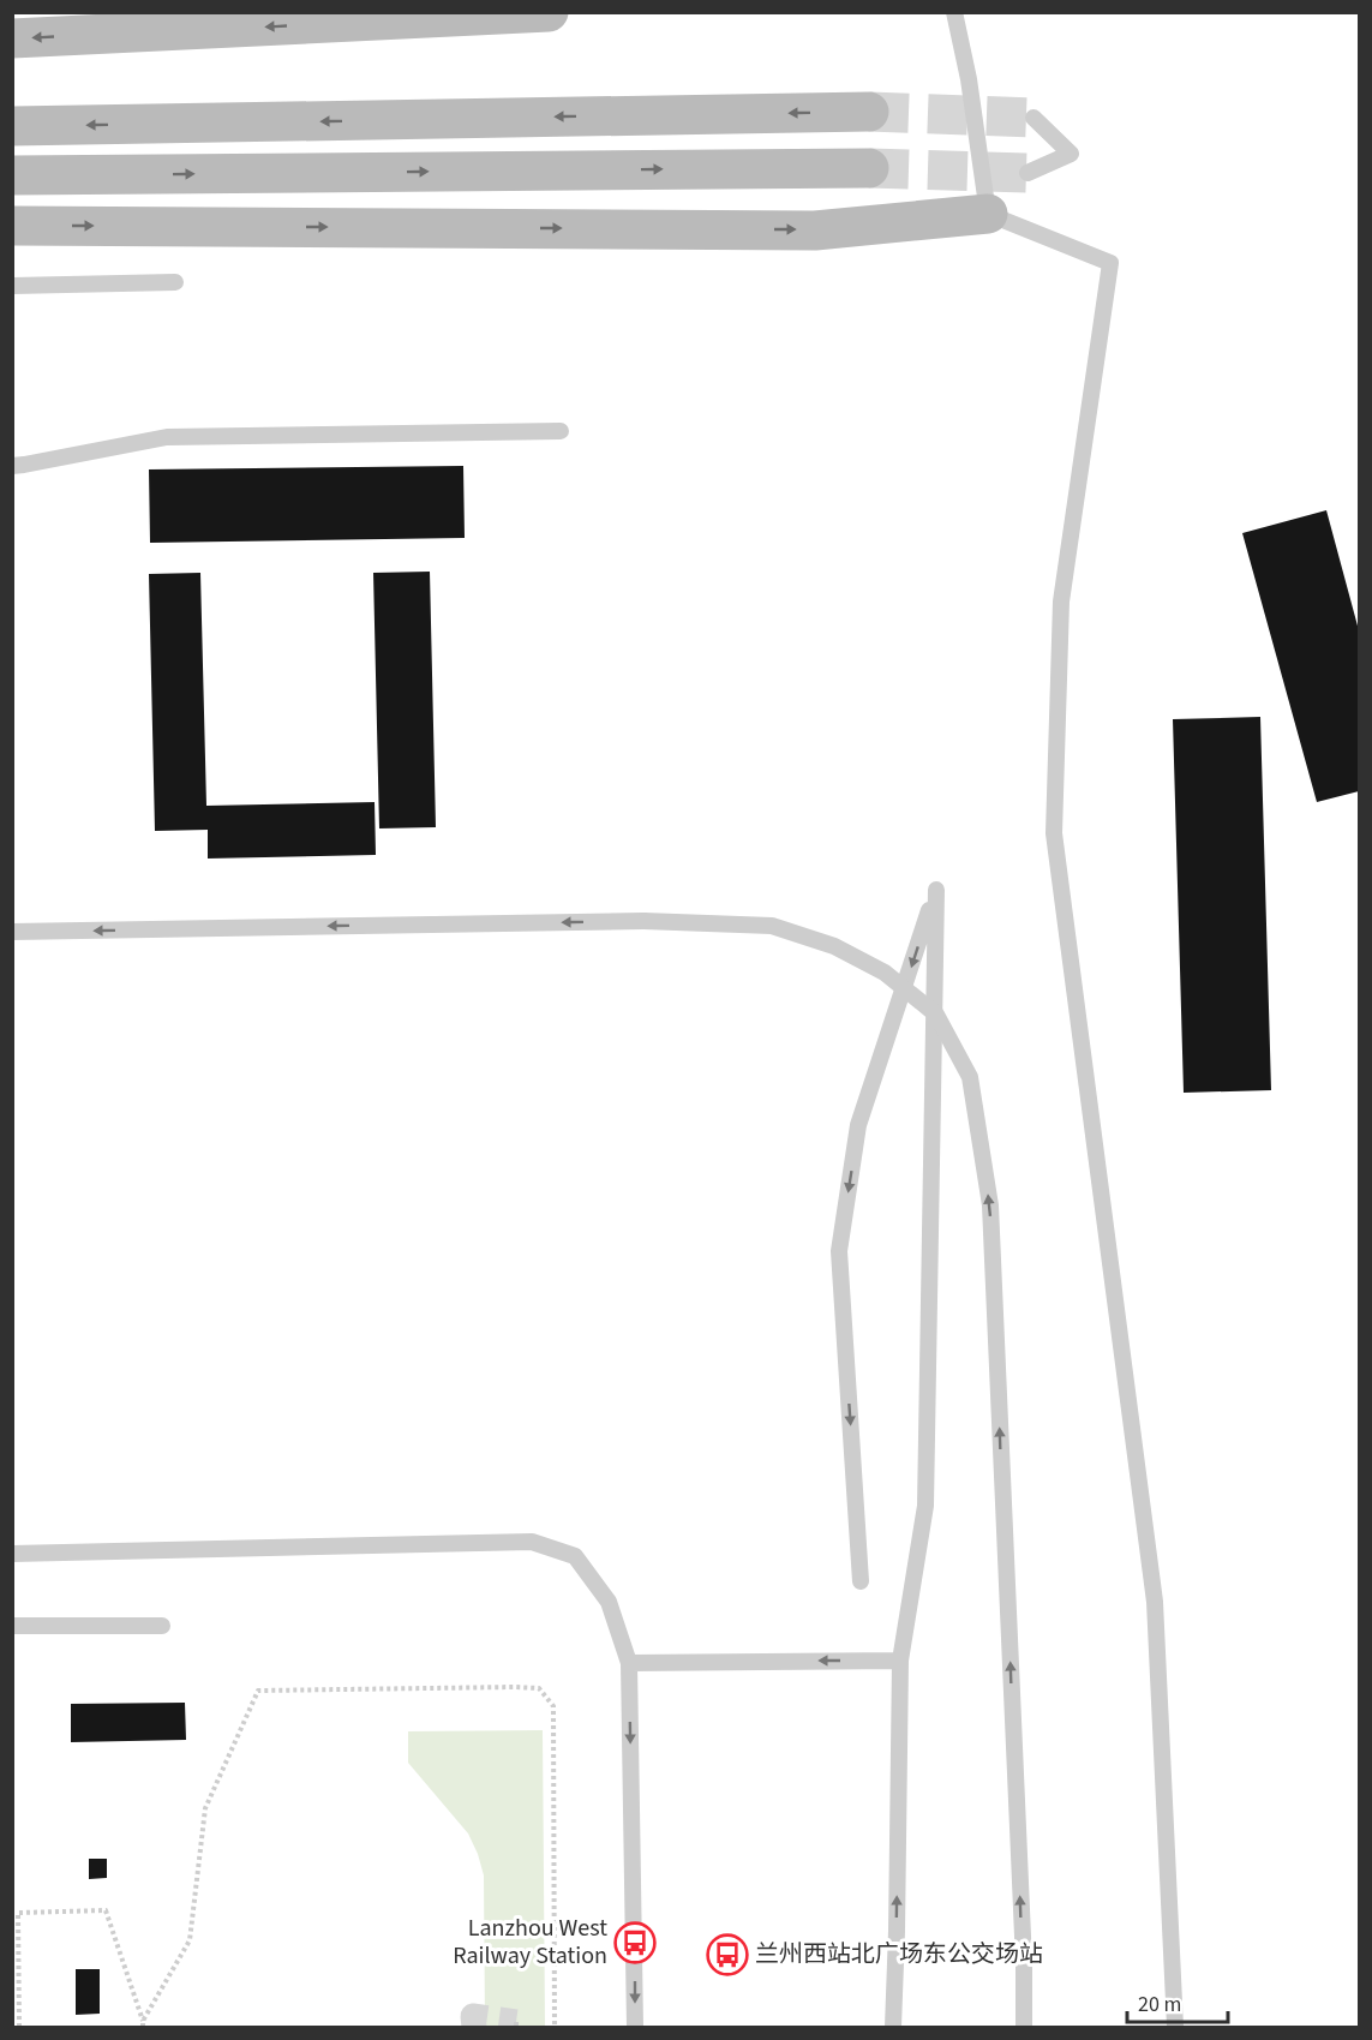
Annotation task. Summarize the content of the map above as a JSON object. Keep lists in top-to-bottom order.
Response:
{
  "places": {
    "bus stop": ["Lanzhou West Railway Station", "兰州西站北广场东公交场站"]
  },
  "scale_bar": "20 m"
}
